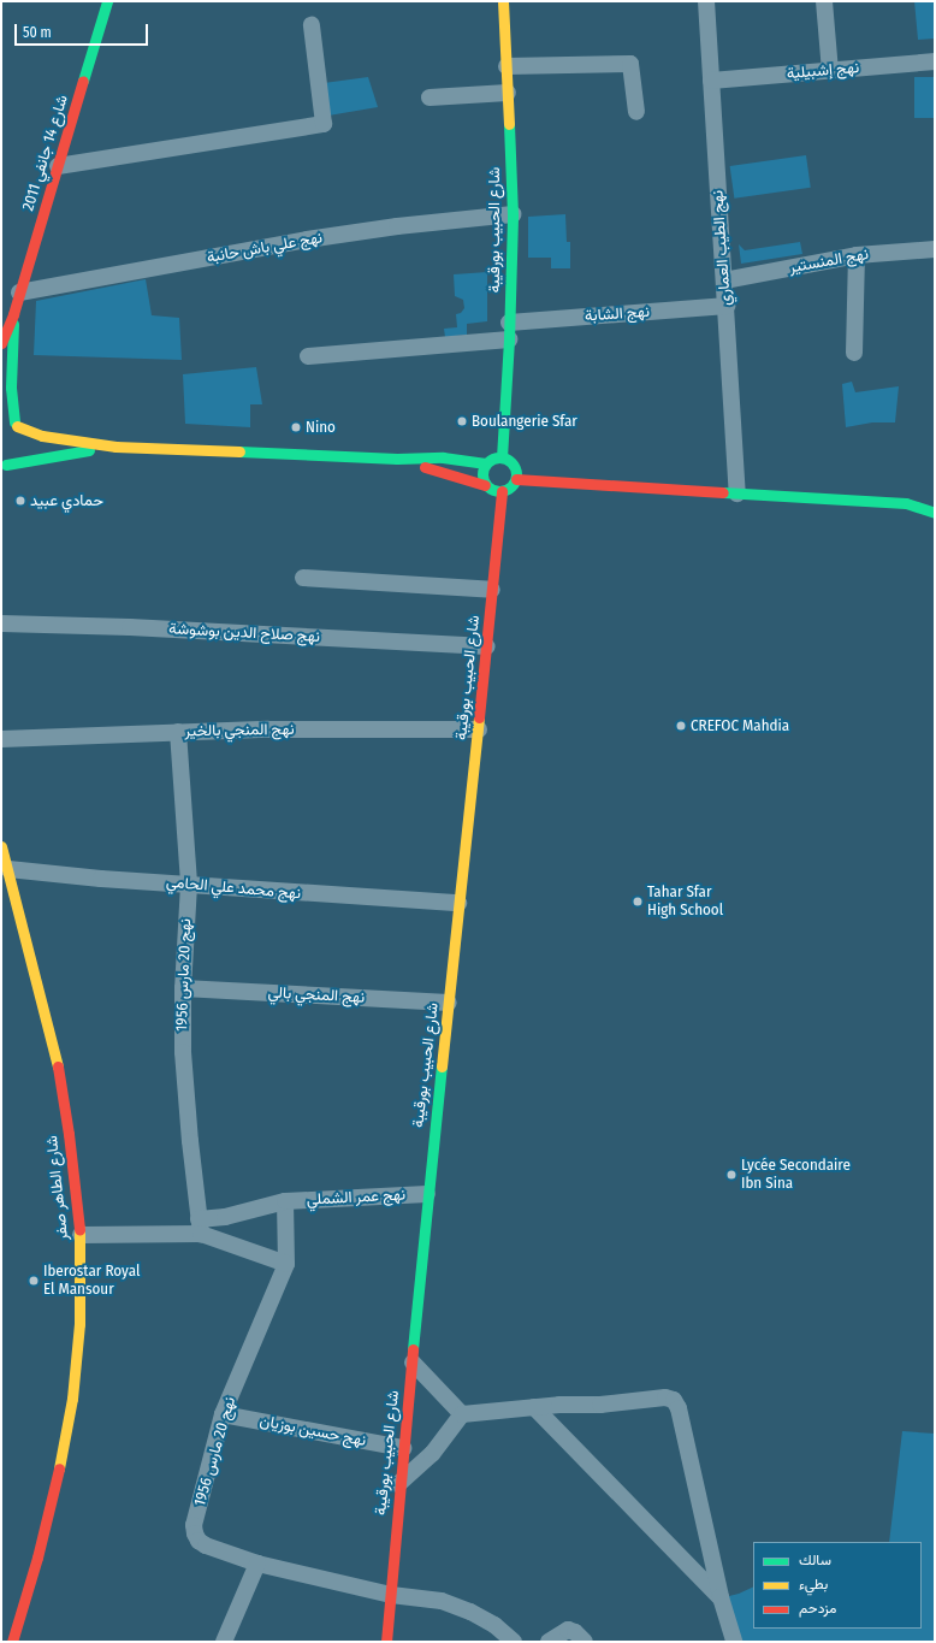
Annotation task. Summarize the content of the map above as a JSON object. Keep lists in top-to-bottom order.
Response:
{
  "streets": {
    "main road": ["شارع 14 جانفي 2011", "شارع الحبيب بورقيبة", "شارع الطاهر صفر"],
    "street": [
      "نهج إشبيلية",
      "نهج علي باش حانبة",
      "نهج الطيب العماري",
      "نهج المنستير",
      "نهج الشابة",
      "نهج صلاح الدين بوشوشة",
      "نهج المنجي بالخير",
      "نهج محمد علي الحامي",
      "نهج 20 مارس 1956",
      "نهج المنجي بالي",
      "نهج عمر الشملي",
      "نهج حسين بوزيان"
    ]
  },
  "crossings": [
    ["نهج إشبيلية", "نهج الطيب العماري"],
    ["شارع 14 جانفي 2011", "نهج علي باش حانبة"],
    ["شارع الحبيب بورقيبة", "نهج علي باش حانبة"],
    ["شارع الحبيب بورقيبة", "نهج الشابة"],
    ["شارع الحبيب بورقيبة", "نهج صلاح الدين بوشوشة"],
    ["شارع الحبيب بورقيبة", "نهج المنجي بالخير"],
    ["شارع الحبيب بورقيبة", "نهج محمد علي الحامي"],
    ["شارع الحبيب بورقيبة", "نهج 20 مارس 1956"],
    ["شارع الحبيب بورقيبة", "نهج المنجي بالي"],
    ["شارع الحبيب بورقيبة", "نهج عمر الشملي"],
    ["شارع الحبيب بورقيبة", "نهج حسين بوزيان"],
    ["نهج الطيب العماري", "نهج المنستير"],
    ["نهج الطيب العماري", "نهج الشابة"],
    ["نهج المنجي بالخير", "نهج 20 مارس 1956"],
    ["نهج محمد علي الحامي", "نهج 20 مارس 1956"],
    ["نهج محمد علي الحامي", "شارع الطاهر صفر"],
    ["نهج 20 مارس 1956", "نهج المنجي بالي"],
    ["نهج 20 مارس 1956", "نهج عمر الشملي"],
    ["نهج 20 مارس 1956", "نهج حسين بوزيان"]
  ],
  "places": [
    "Boulangerie Sfar",
    "Nino",
    "حمادي عبيد",
    "CREFOC Mahdia",
    "Tahar Sfar High School",
    "Lycée Secondaire Ibn Sina",
    "Iberostar Royal El Mansour"
  ],
  "legend": ["سالك", "بطيء", "مزدحم"],
  "scale_bar": "50 m"
}
